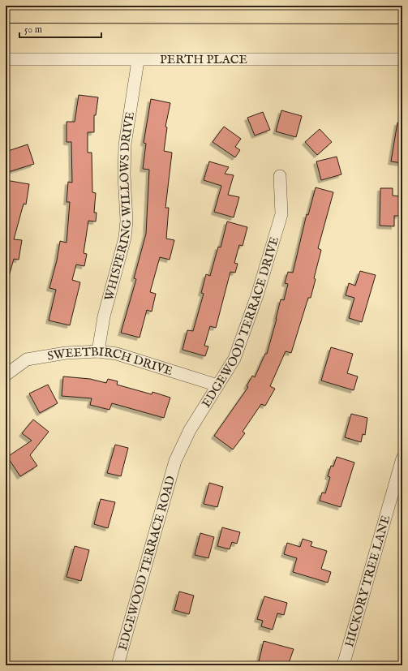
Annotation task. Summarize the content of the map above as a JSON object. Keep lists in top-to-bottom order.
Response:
{
  "streets": {
    "street": [
      "PERTH PLACE",
      "WHISPERING WILLOWS DRIVE",
      "EDGEWOOD TERRACE DRIVE",
      "SWEETBIRCH DRIVE",
      "EDGEWOOD TERRACE ROAD",
      "HICKORY TREE LANE"
    ]
  },
  "crossings": [
    ["PERTH PLACE", "WHISPERING WILLOWS DRIVE"],
    ["WHISPERING WILLOWS DRIVE", "SWEETBIRCH DRIVE"],
    ["EDGEWOOD TERRACE DRIVE", "SWEETBIRCH DRIVE"],
    ["EDGEWOOD TERRACE DRIVE", "EDGEWOOD TERRACE ROAD"]
  ],
  "scale_bar": "50 m"
}
